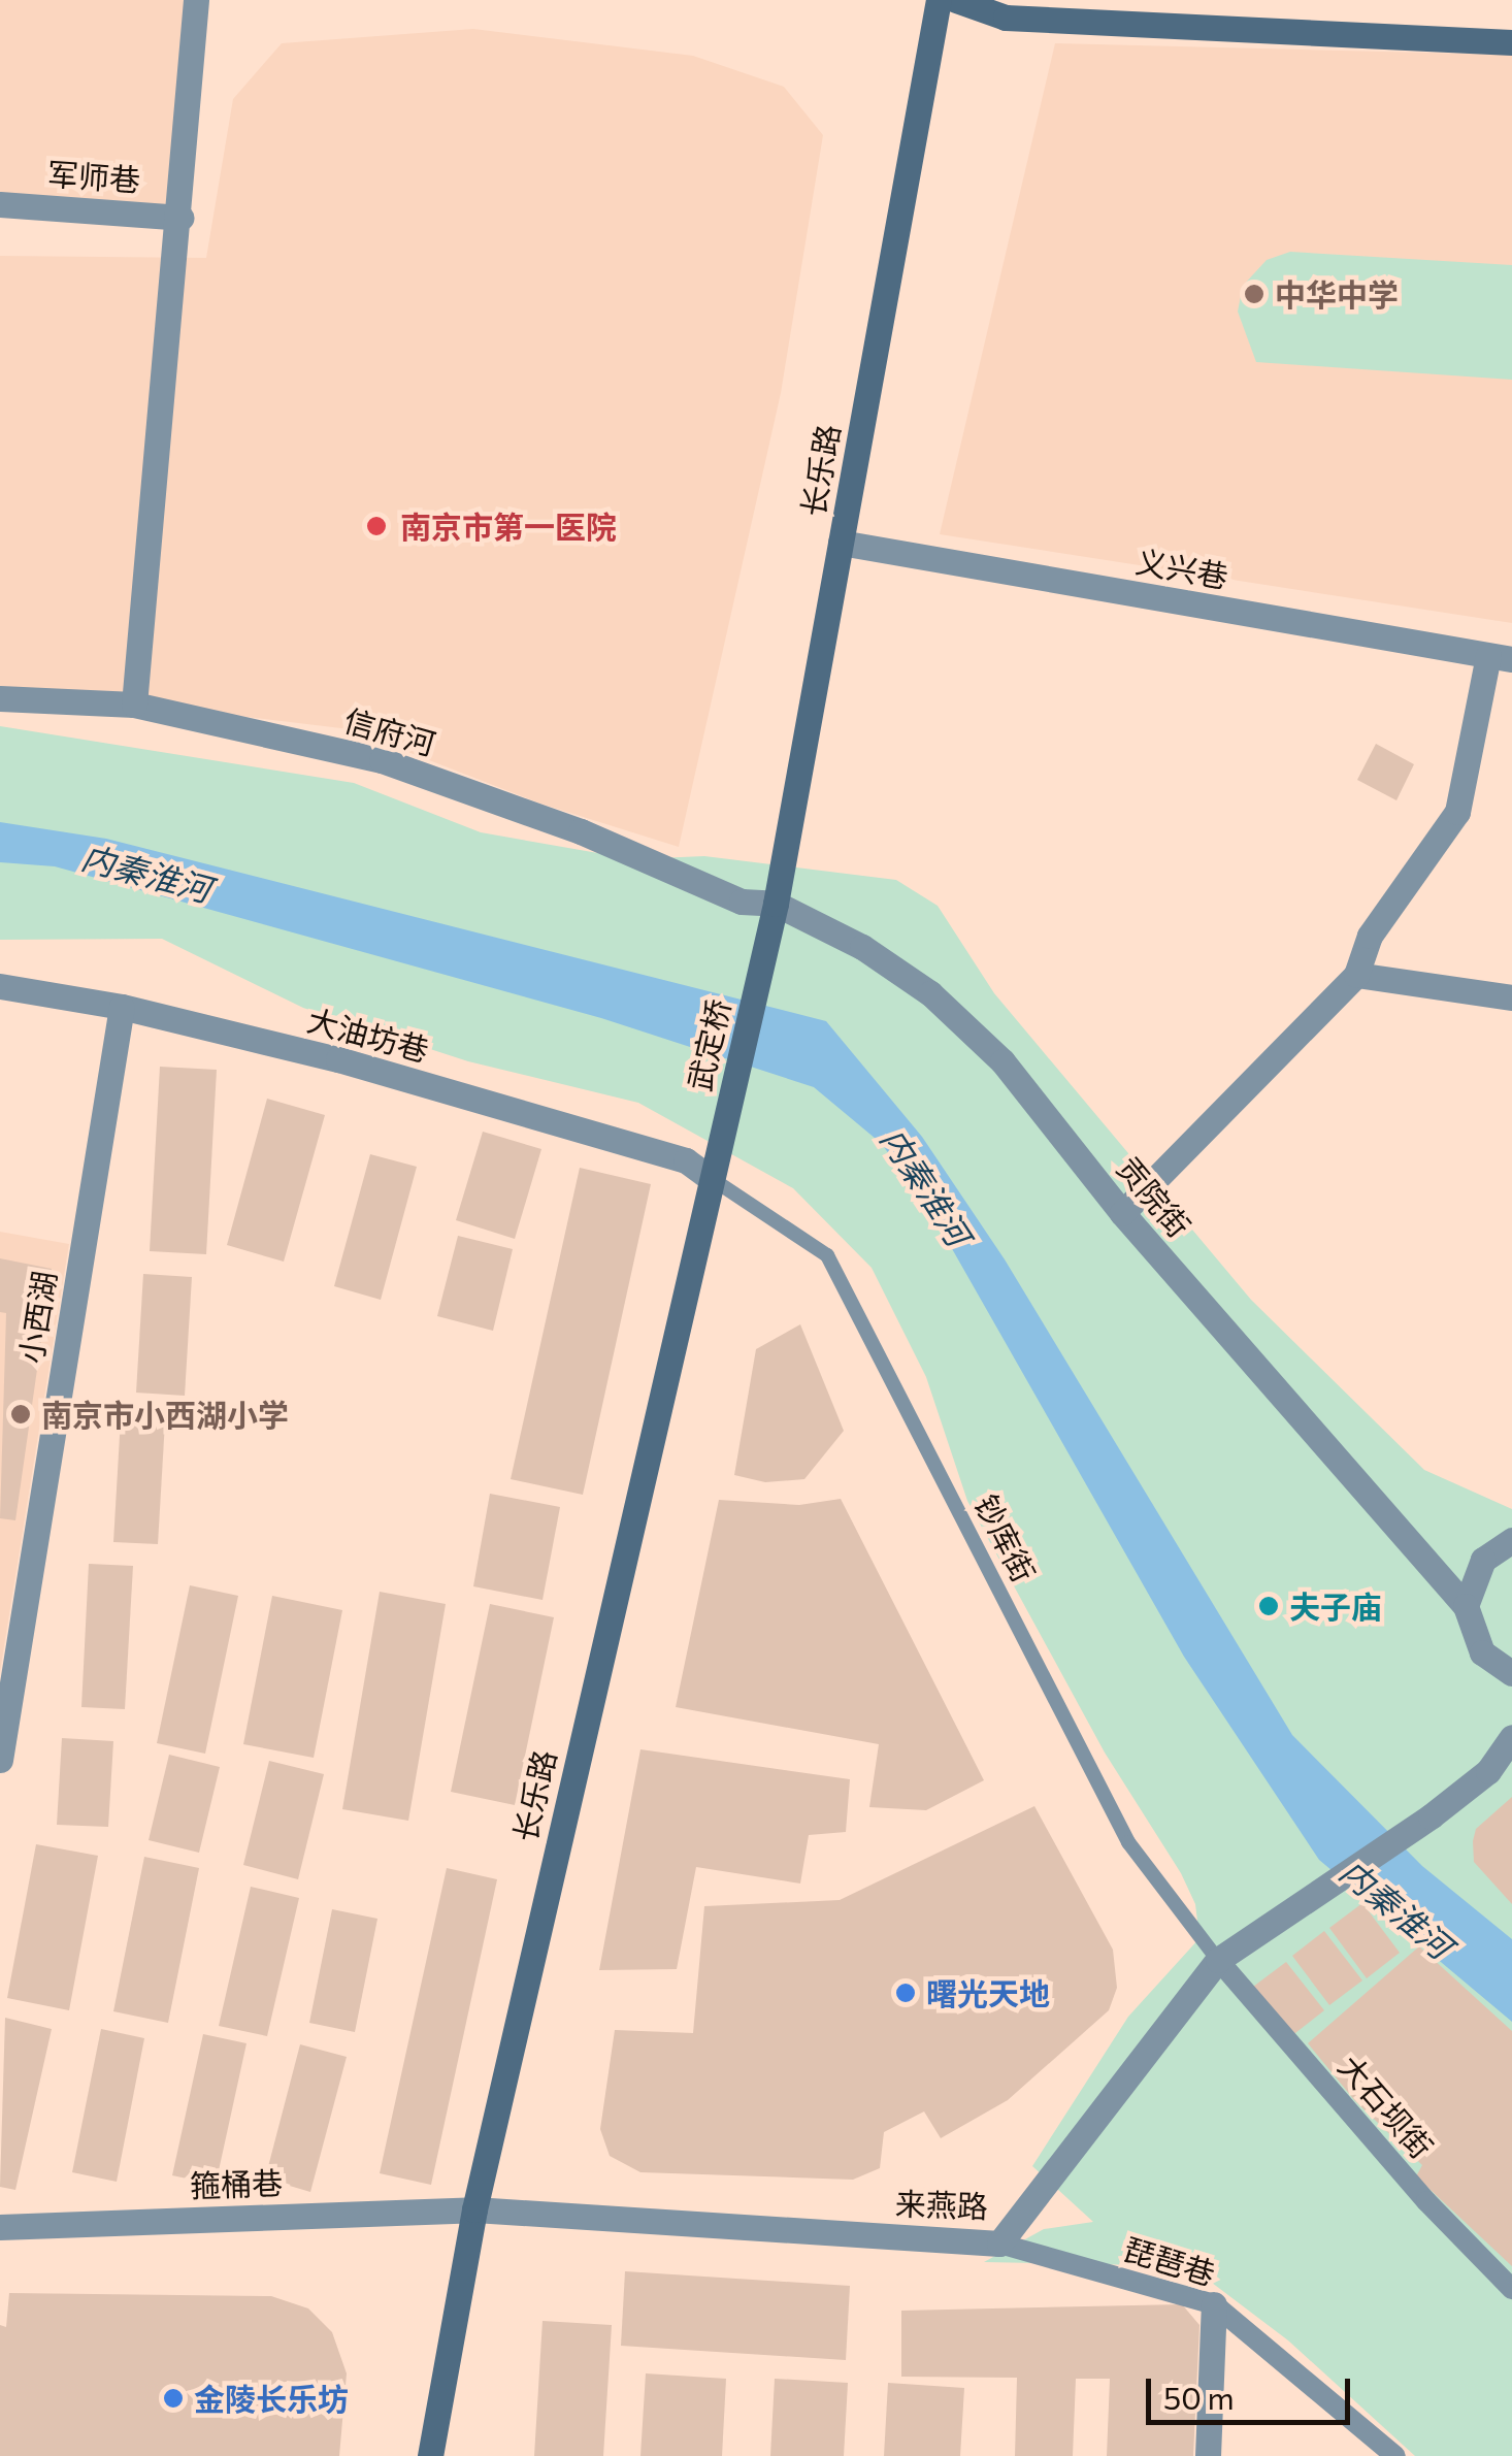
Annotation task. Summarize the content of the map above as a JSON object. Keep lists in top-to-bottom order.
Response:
{
  "streets": {
    "main road": ["长乐路", "武定桥"],
    "street": [
      "军师巷",
      "义兴巷",
      "信府河",
      "大油坊巷",
      "贡院街",
      "小西湖",
      "大石坝街",
      "箍桶巷",
      "来燕路",
      "琵琶巷"
    ],
    "lane": ["钞库街"]
  },
  "crossings": [
    ["长乐路", "义兴巷"],
    ["长乐路", "大油坊巷"],
    ["长乐路", "武定桥"],
    ["长乐路", "贡院街"],
    ["长乐路", "钞库街"],
    ["长乐路", "箍桶巷"],
    ["长乐路", "来燕路"],
    ["信府河", "贡院街"],
    ["大油坊巷", "武定桥"],
    ["大油坊巷", "小西湖"],
    ["大油坊巷", "钞库街"],
    ["武定桥", "钞库街"],
    ["钞库街", "大石坝街"],
    ["钞库街", "来燕路"],
    ["大石坝街", "来燕路"],
    ["箍桶巷", "来燕路"],
    ["来燕路", "琵琶巷"]
  ],
  "water": ["内秦淮河"],
  "places": [
    "中华中学",
    "南京市第一医院",
    "南京市小西湖小学",
    "夫子庙",
    "曙光天地",
    "金陵长乐坊"
  ],
  "scale_bar": "50 m"
}
